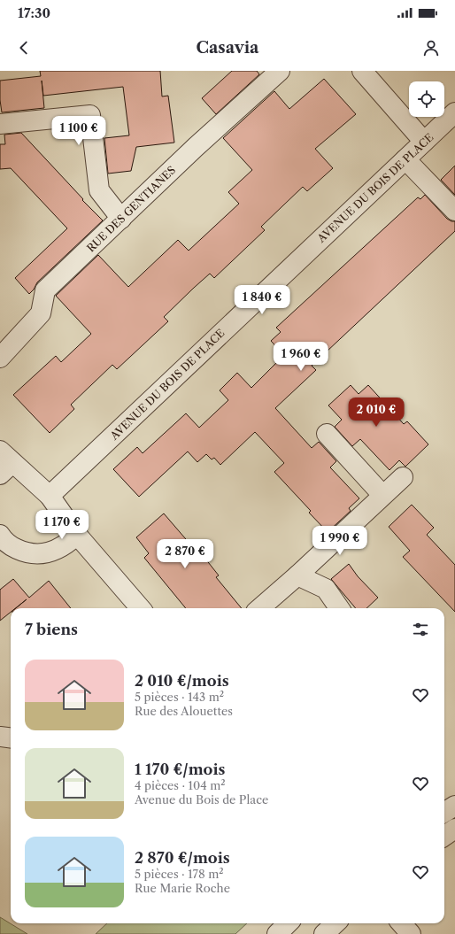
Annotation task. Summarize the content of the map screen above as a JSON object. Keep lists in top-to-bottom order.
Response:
{
  "streets": {
    "street": ["AVENUE DU BOIS DE PLACE", "RUE DES GENTIANES"]
  },
  "page": {
    "status": "17:30",
    "header": "Casavia",
    "price": [
      "1 100 €",
      "1 840 €",
      "1 960 €",
      "2 010 €",
      "1 170 €",
      "1 990 €",
      "2 870 €"
    ],
    "heading": "7 biens",
    "list": [
      {
        "name": "2 010 €/mois",
        "note": "5 pièces · 143 m² · Rue des Alouettes"
      },
      {
        "name": "1 170 €/mois",
        "note": "4 pièces · 104 m² · Avenue du Bois de Place"
      },
      {
        "name": "2 870 €/mois",
        "note": "5 pièces · 178 m² · Rue Marie Roche"
      }
    ]
  }
}
